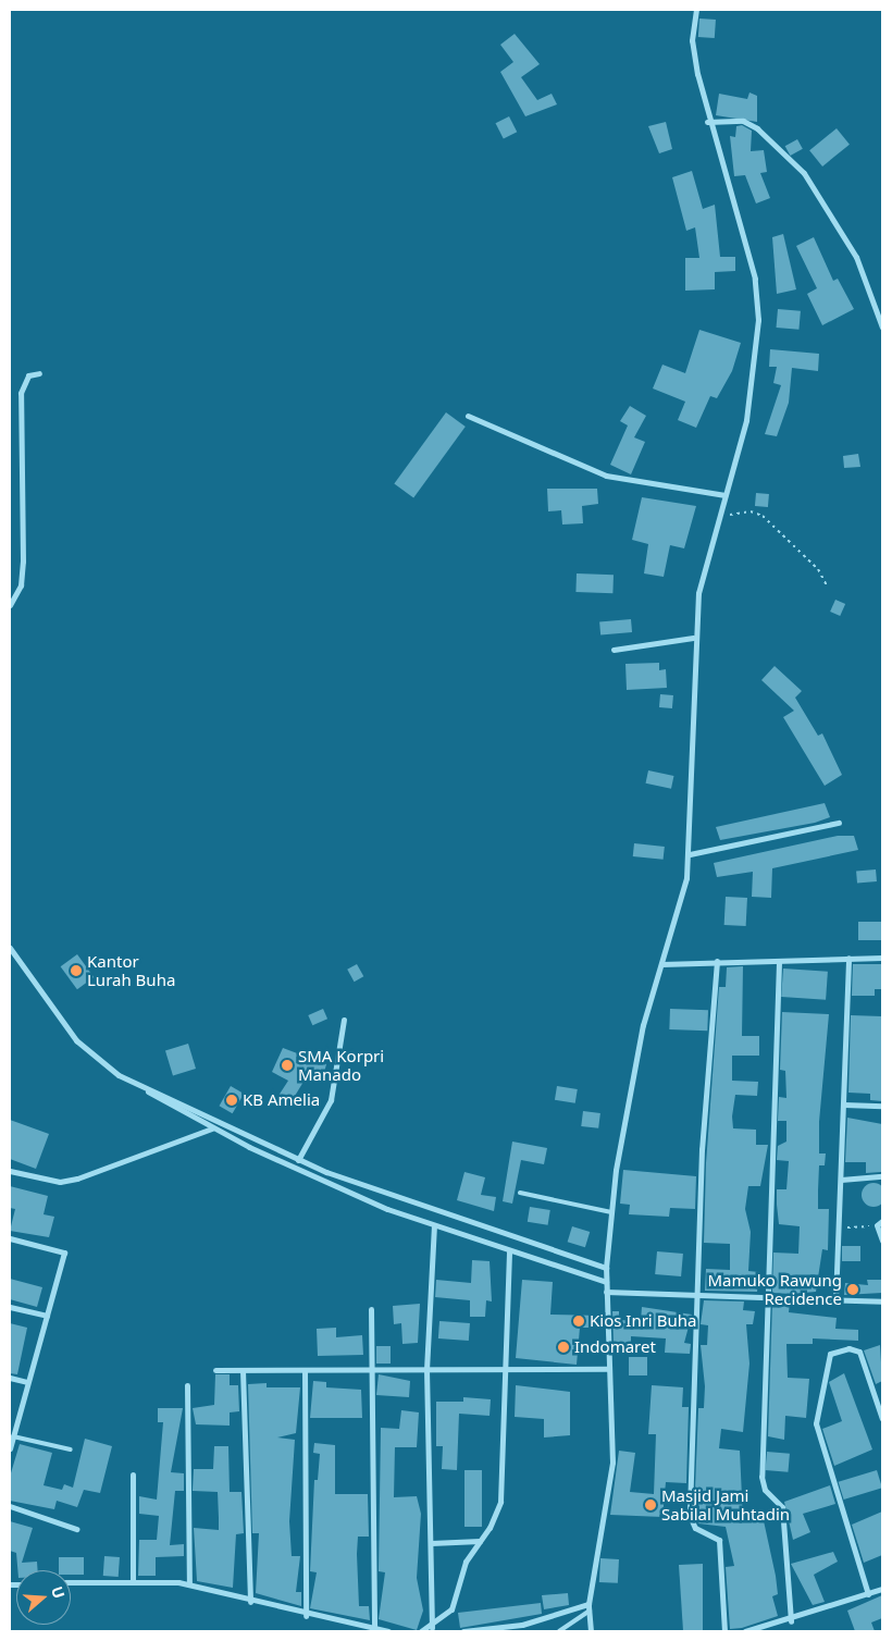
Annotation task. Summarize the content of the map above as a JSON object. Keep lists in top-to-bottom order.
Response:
{
  "places": [
    "Kantor Lurah Buha",
    "SMA Korpri Manado",
    "KB Amelia",
    "Mamuko Rawung Recidence",
    "Kios Inri Buha",
    "Indomaret",
    "Masjid Jami Sabilal Muhtadin"
  ],
  "north": "right"
}
